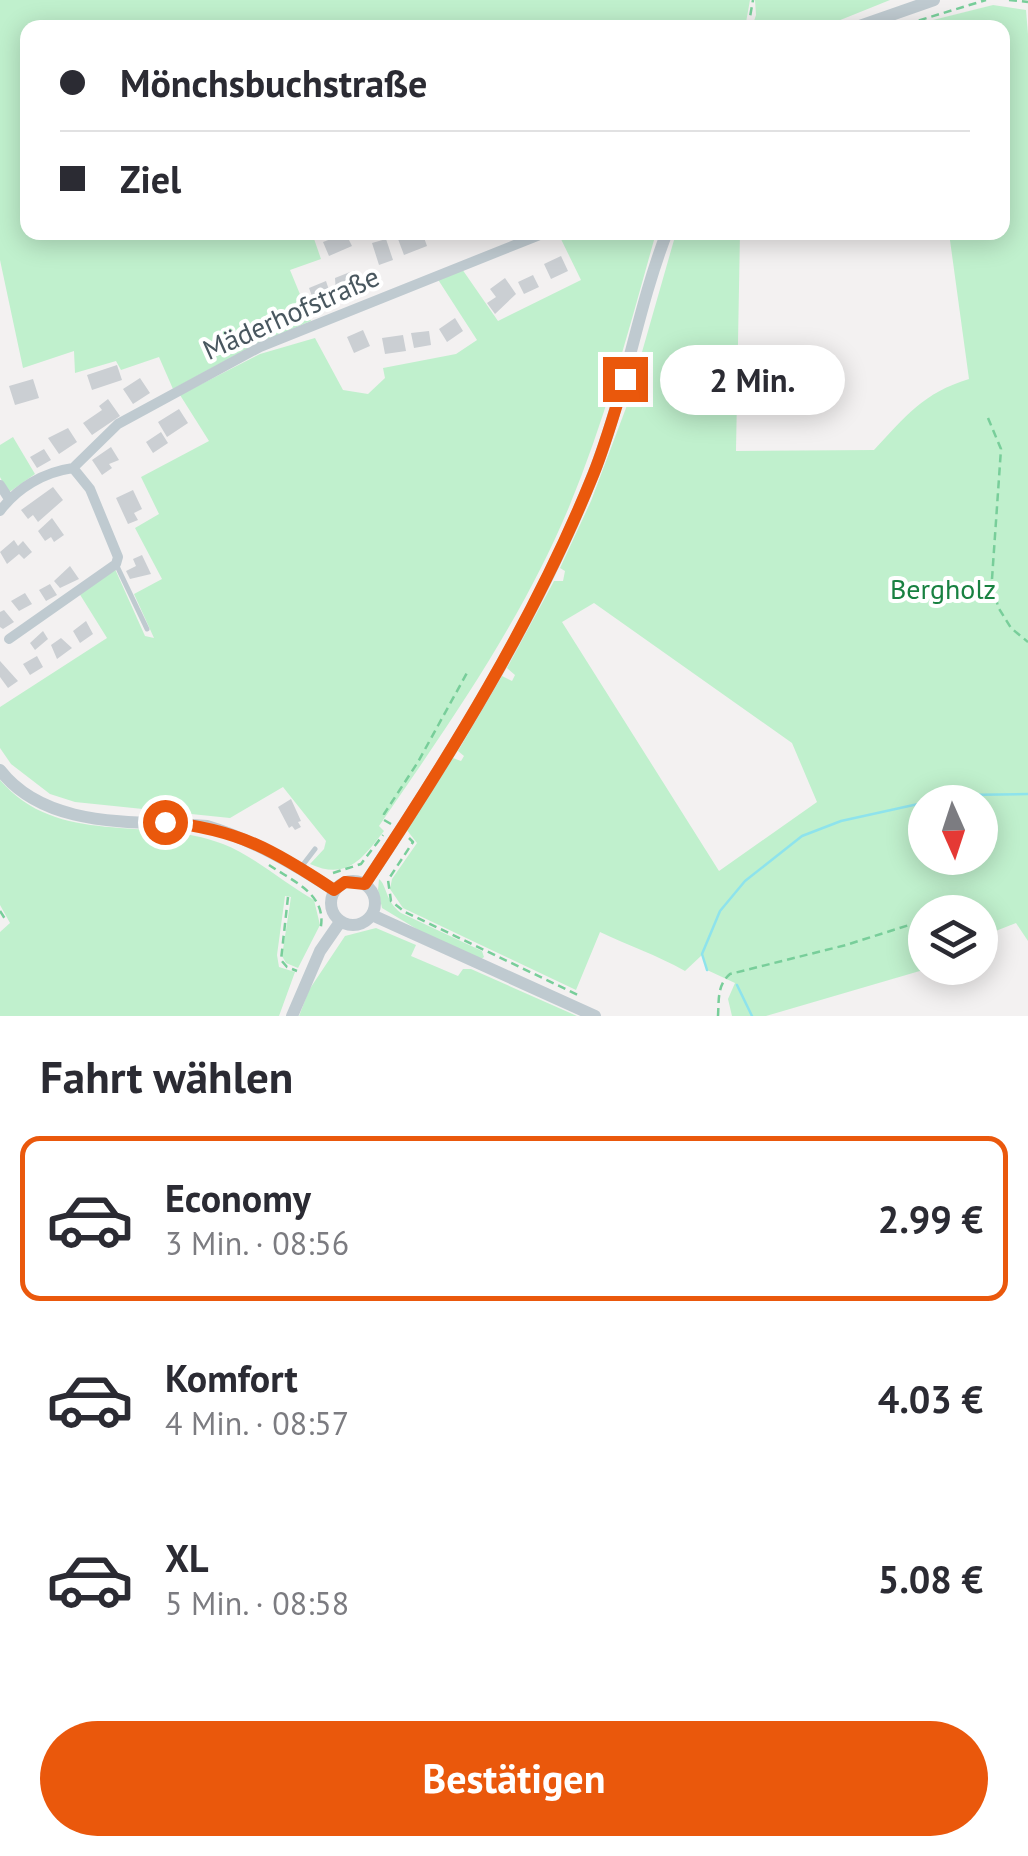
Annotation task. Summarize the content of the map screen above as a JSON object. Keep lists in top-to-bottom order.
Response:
{
  "streets": {
    "street": ["Mäderhofstraße"]
  },
  "parks": ["Bergholz"],
  "north": "bottom",
  "page": {
    "banner": ["Mönchsbuchstraße", "Ziel"],
    "bubble": "2 Min.",
    "heading": "Fahrt wählen",
    "list": [
      {
        "name": "Economy",
        "note": "3 Min. · 08:56",
        "value": "2.99 €"
      },
      {
        "name": "Komfort",
        "note": "4 Min. · 08:57",
        "value": "4.03 €"
      },
      {
        "name": "XL",
        "note": "5 Min. · 08:58",
        "value": "5.08 €"
      }
    ],
    "buttons": "Bestätigen"
  }
}
